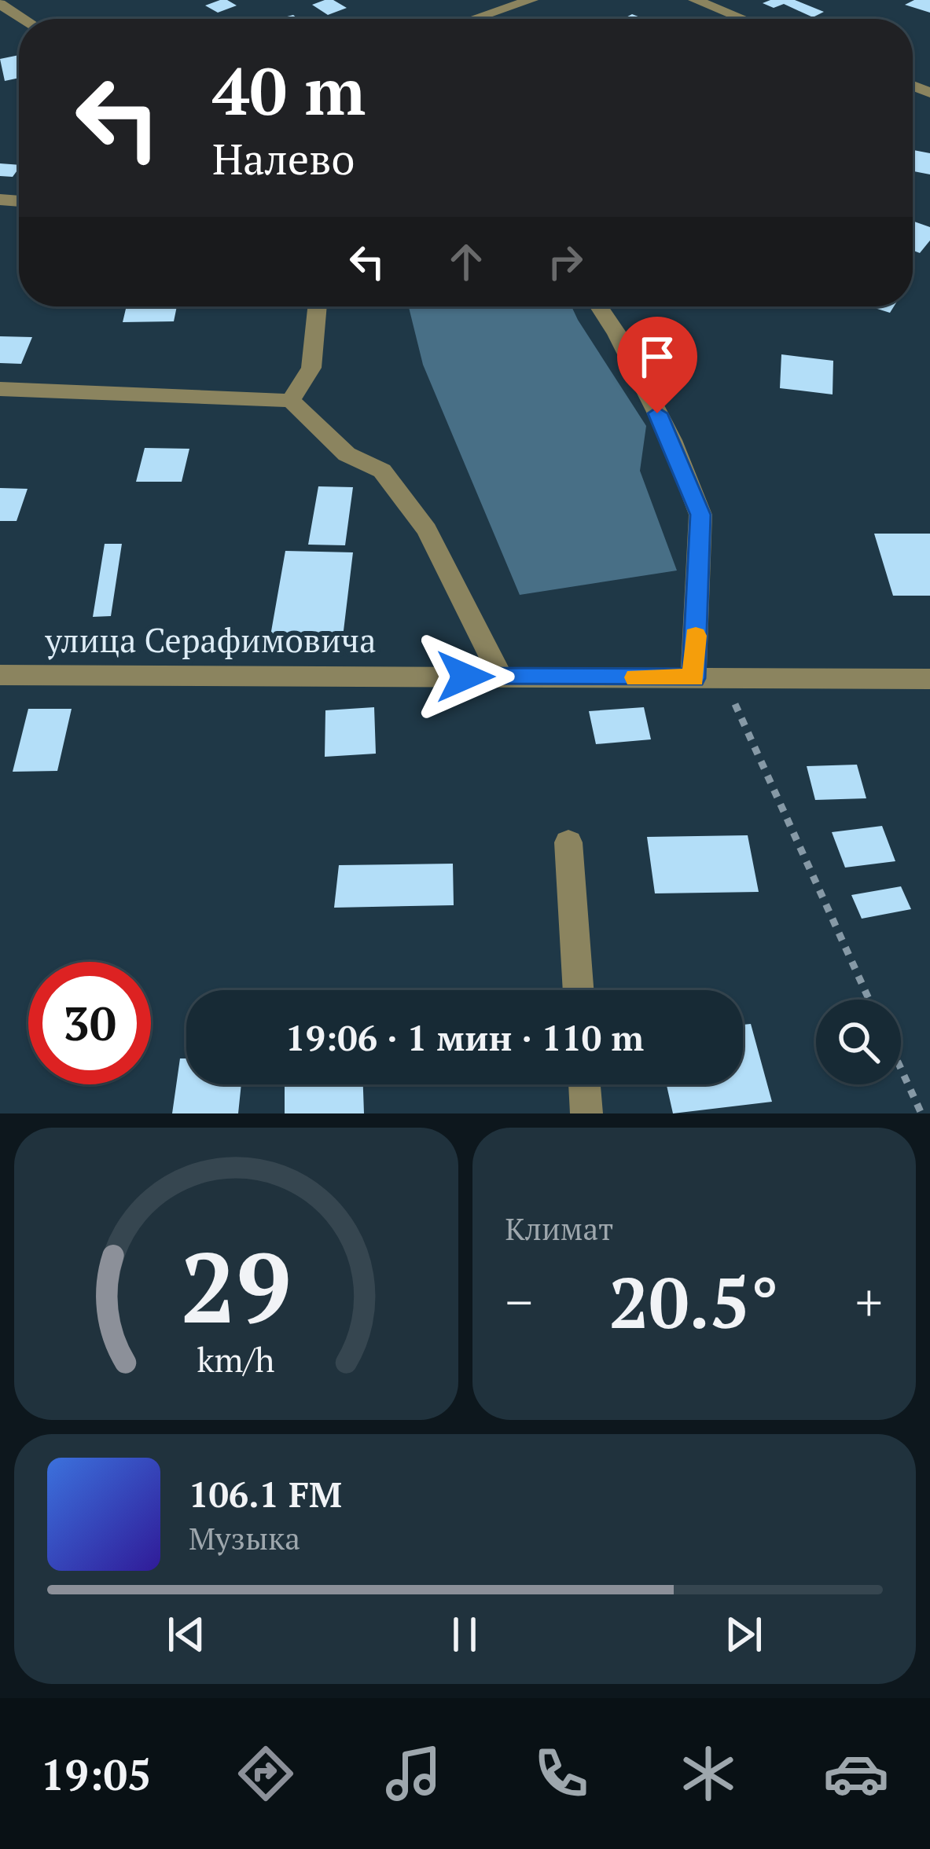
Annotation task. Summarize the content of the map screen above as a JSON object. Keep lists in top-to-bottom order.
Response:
{
  "streets": {
    "street": ["улица Серафимовича"]
  },
  "page": {
    "turn": ["40 m", "Налево"],
    "limit": "30",
    "trip": "19:06 · 1 мин · 110 m",
    "tile": "Климат",
    "heat": ["−", "20.5°", "+"],
    "song": ["106.1 FM", "Музыка"],
    "tabs": "19:05",
    "gauge": ["29", "km/h"]
  }
}
